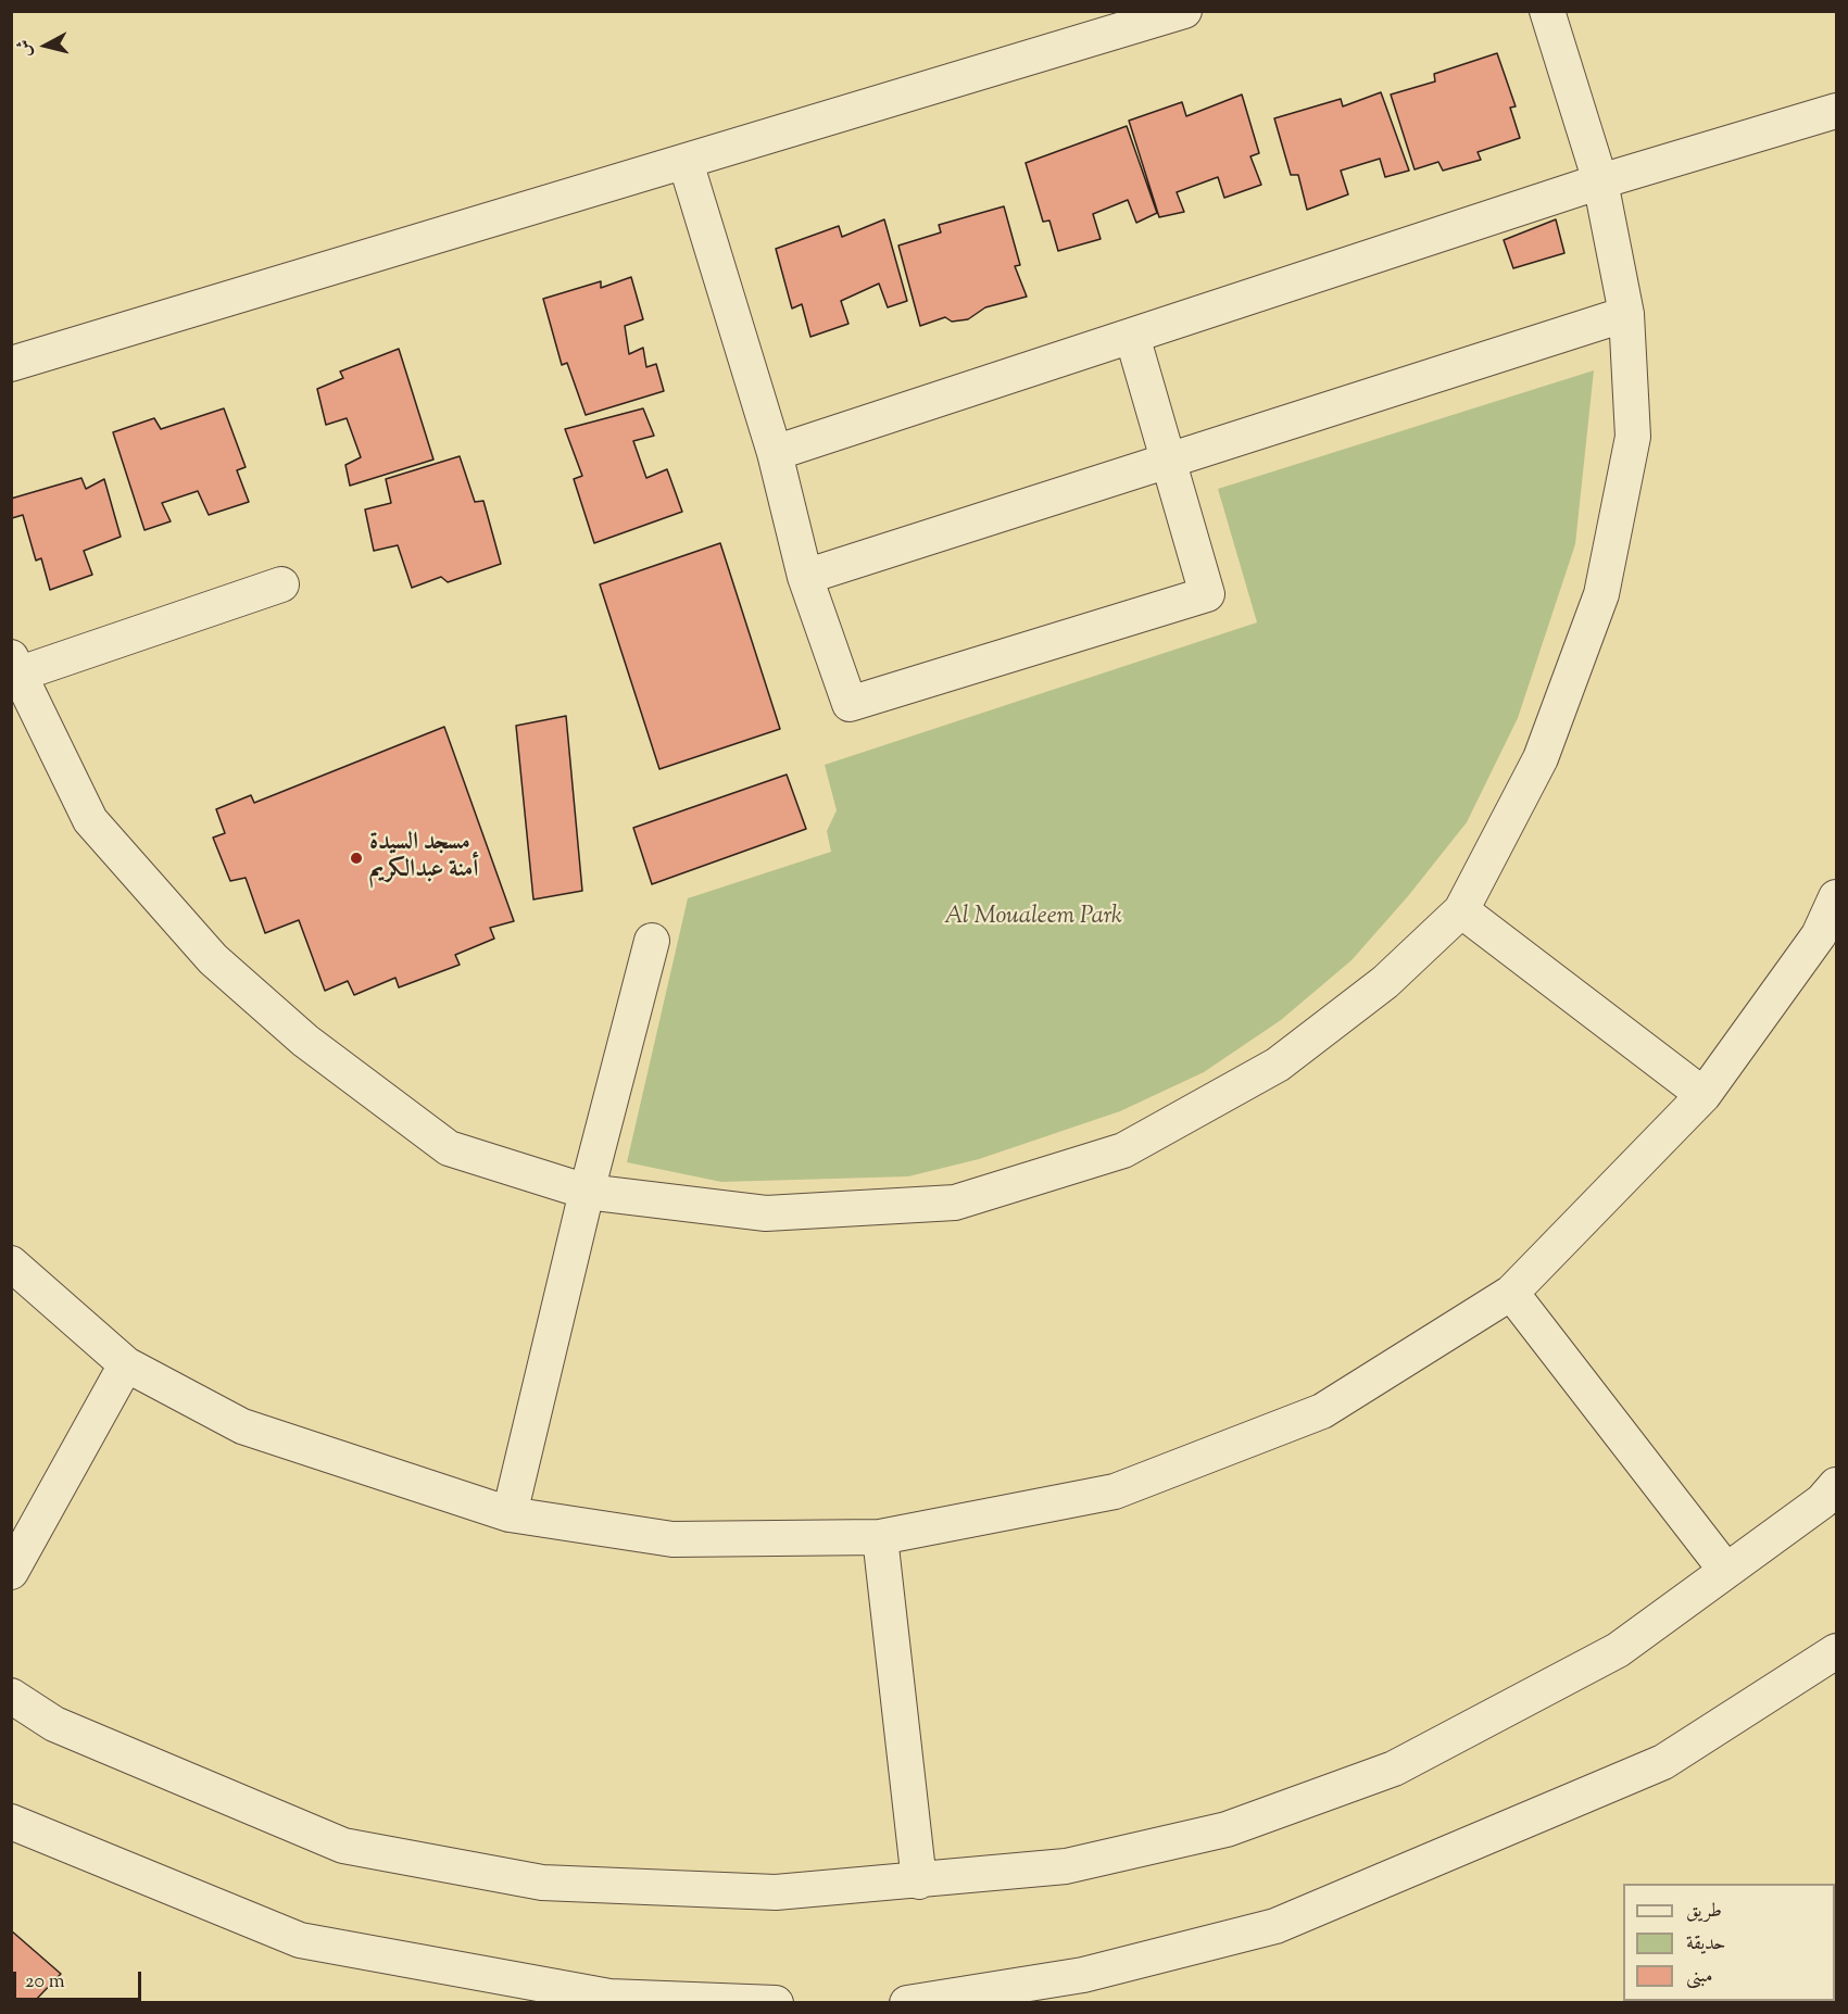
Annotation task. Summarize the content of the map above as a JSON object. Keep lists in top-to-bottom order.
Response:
{
  "parks": ["Al Moualeem Park"],
  "places": ["مسجد السيدة أمنة عبدالكريم"],
  "legend": ["طريق", "حديقة", "مبنى"],
  "scale_bar": "20 m",
  "north": "left"
}
